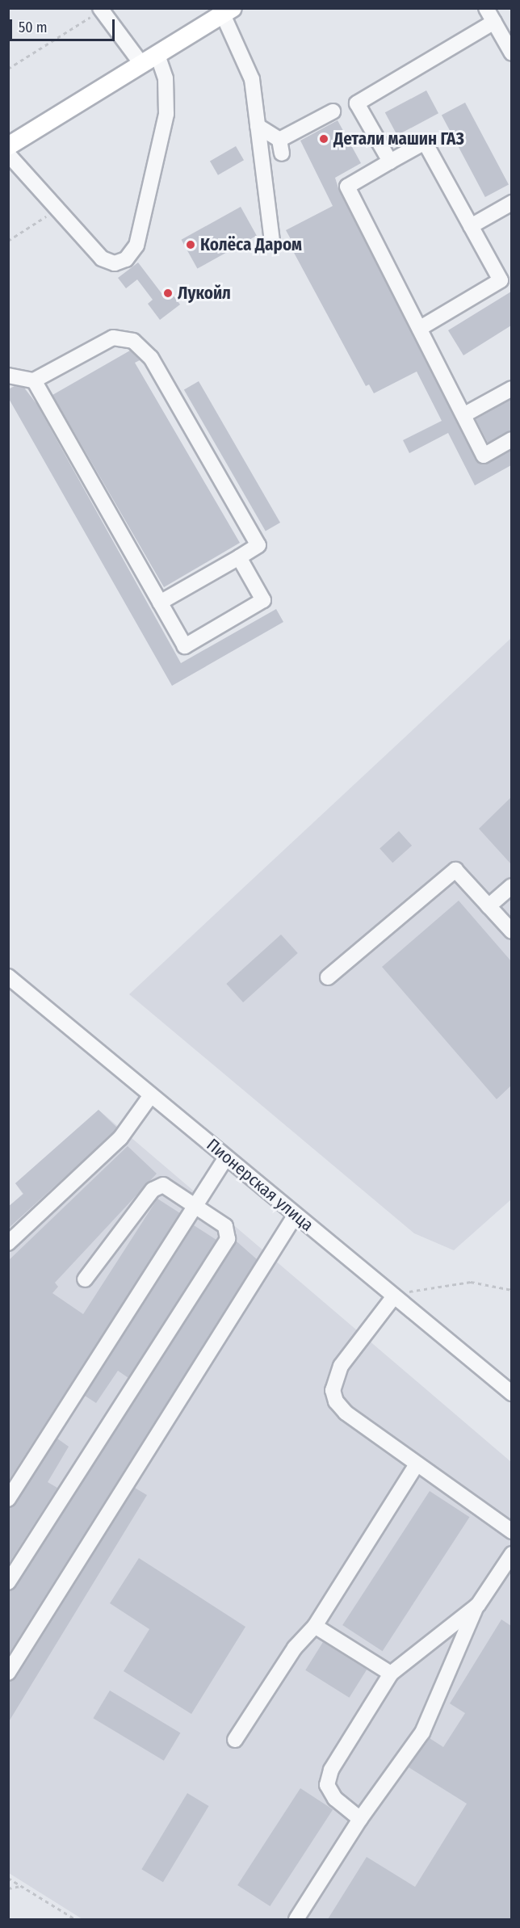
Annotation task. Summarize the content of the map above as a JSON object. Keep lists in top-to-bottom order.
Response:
{
  "streets": {
    "street": ["Пионерская улица"]
  },
  "places": ["Детали машин ГАЗ", "Колёса Даром", "Лукойл"],
  "scale_bar": "50 m"
}
